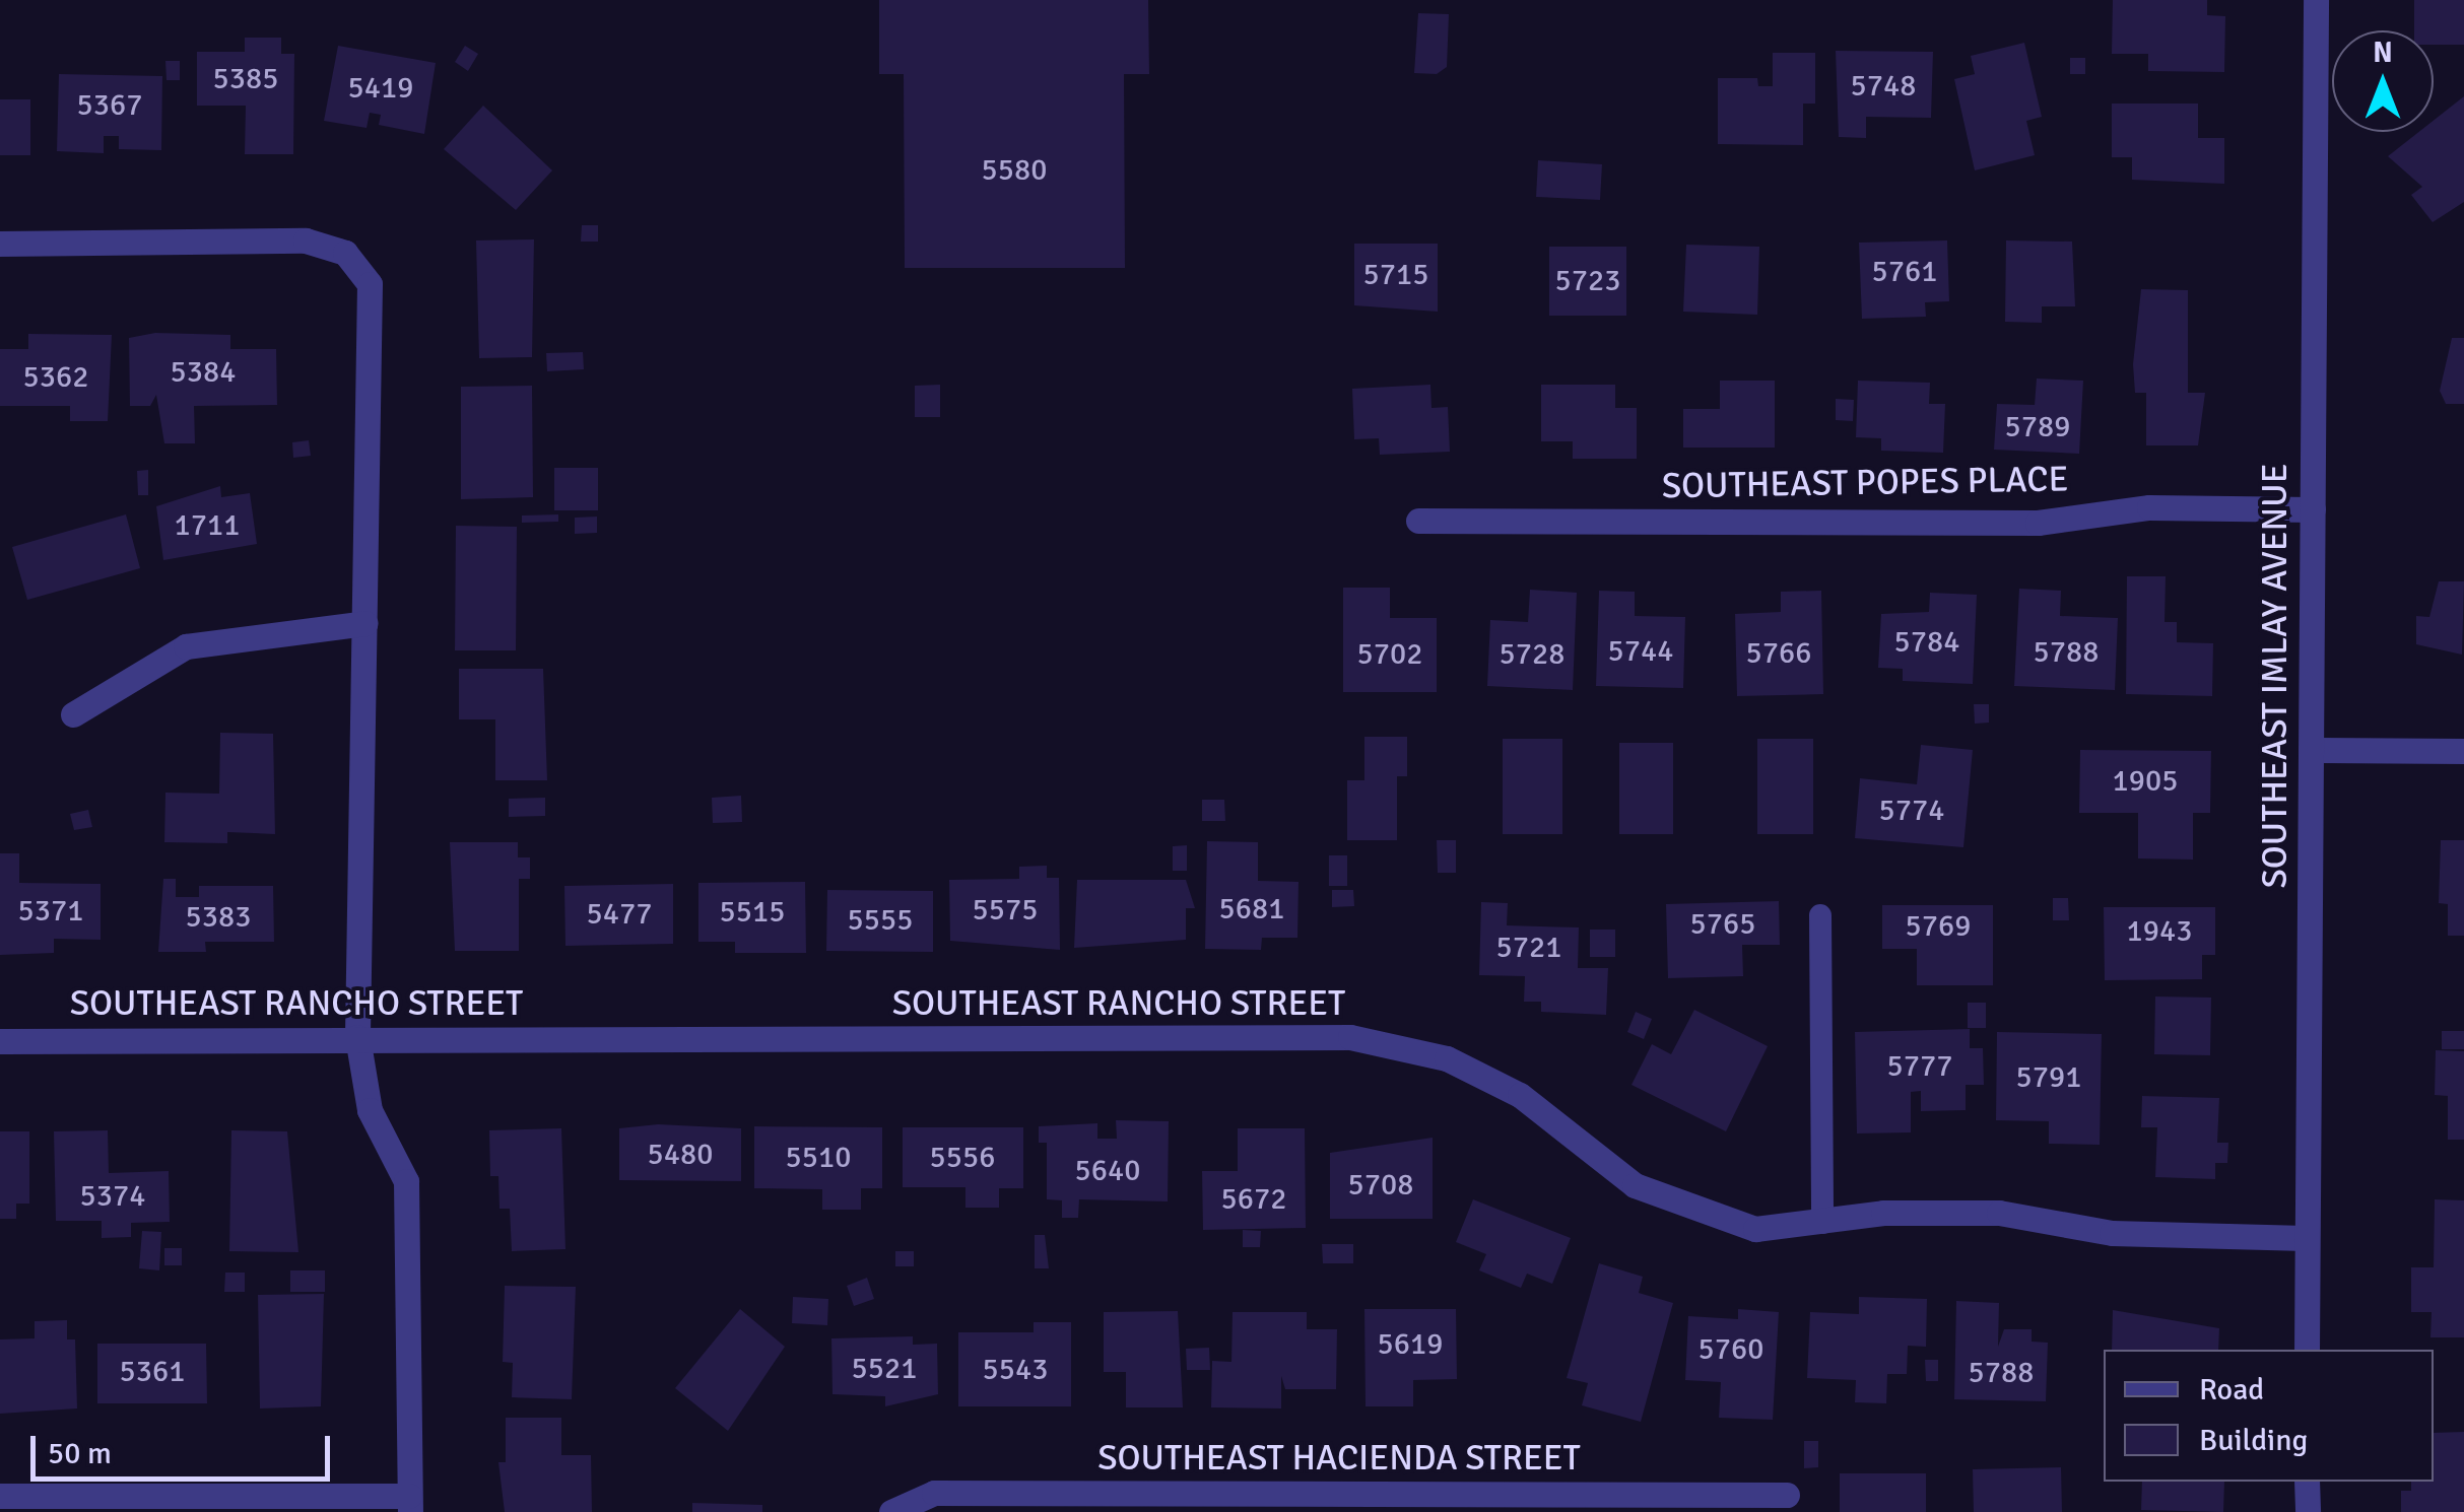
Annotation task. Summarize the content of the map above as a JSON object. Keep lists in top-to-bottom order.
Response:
{
  "streets": {
    "street": [
      "SOUTHEAST POPES PLACE",
      "SOUTHEAST IMLAY AVENUE",
      "SOUTHEAST RANCHO STREET",
      "SOUTHEAST HACIENDA STREET"
    ]
  },
  "crossings": [
    ["SOUTHEAST POPES PLACE", "SOUTHEAST IMLAY AVENUE"],
    ["SOUTHEAST IMLAY AVENUE", "SOUTHEAST RANCHO STREET"]
  ],
  "house_numbers": [
    "5385",
    "5748",
    "5419",
    "5367",
    "5580",
    "5761",
    "5715",
    "5723",
    "5384",
    "5362",
    "5789",
    "1711",
    "5784",
    "5744",
    "5788",
    "5766",
    "5702",
    "5728",
    "1905",
    "5774",
    "5681",
    "5575",
    "5371",
    "5515",
    "5477",
    "5383",
    "5555",
    "5765",
    "5769",
    "1943",
    "5721",
    "5777",
    "5791",
    "5480",
    "5510",
    "5556",
    "5640",
    "5708",
    "5374",
    "5672",
    "5619",
    "5760",
    "5521",
    "5543",
    "5361",
    "5788"
  ],
  "legend": ["Road", "Building"],
  "scale_bar": "50 m",
  "north": "top"
}
